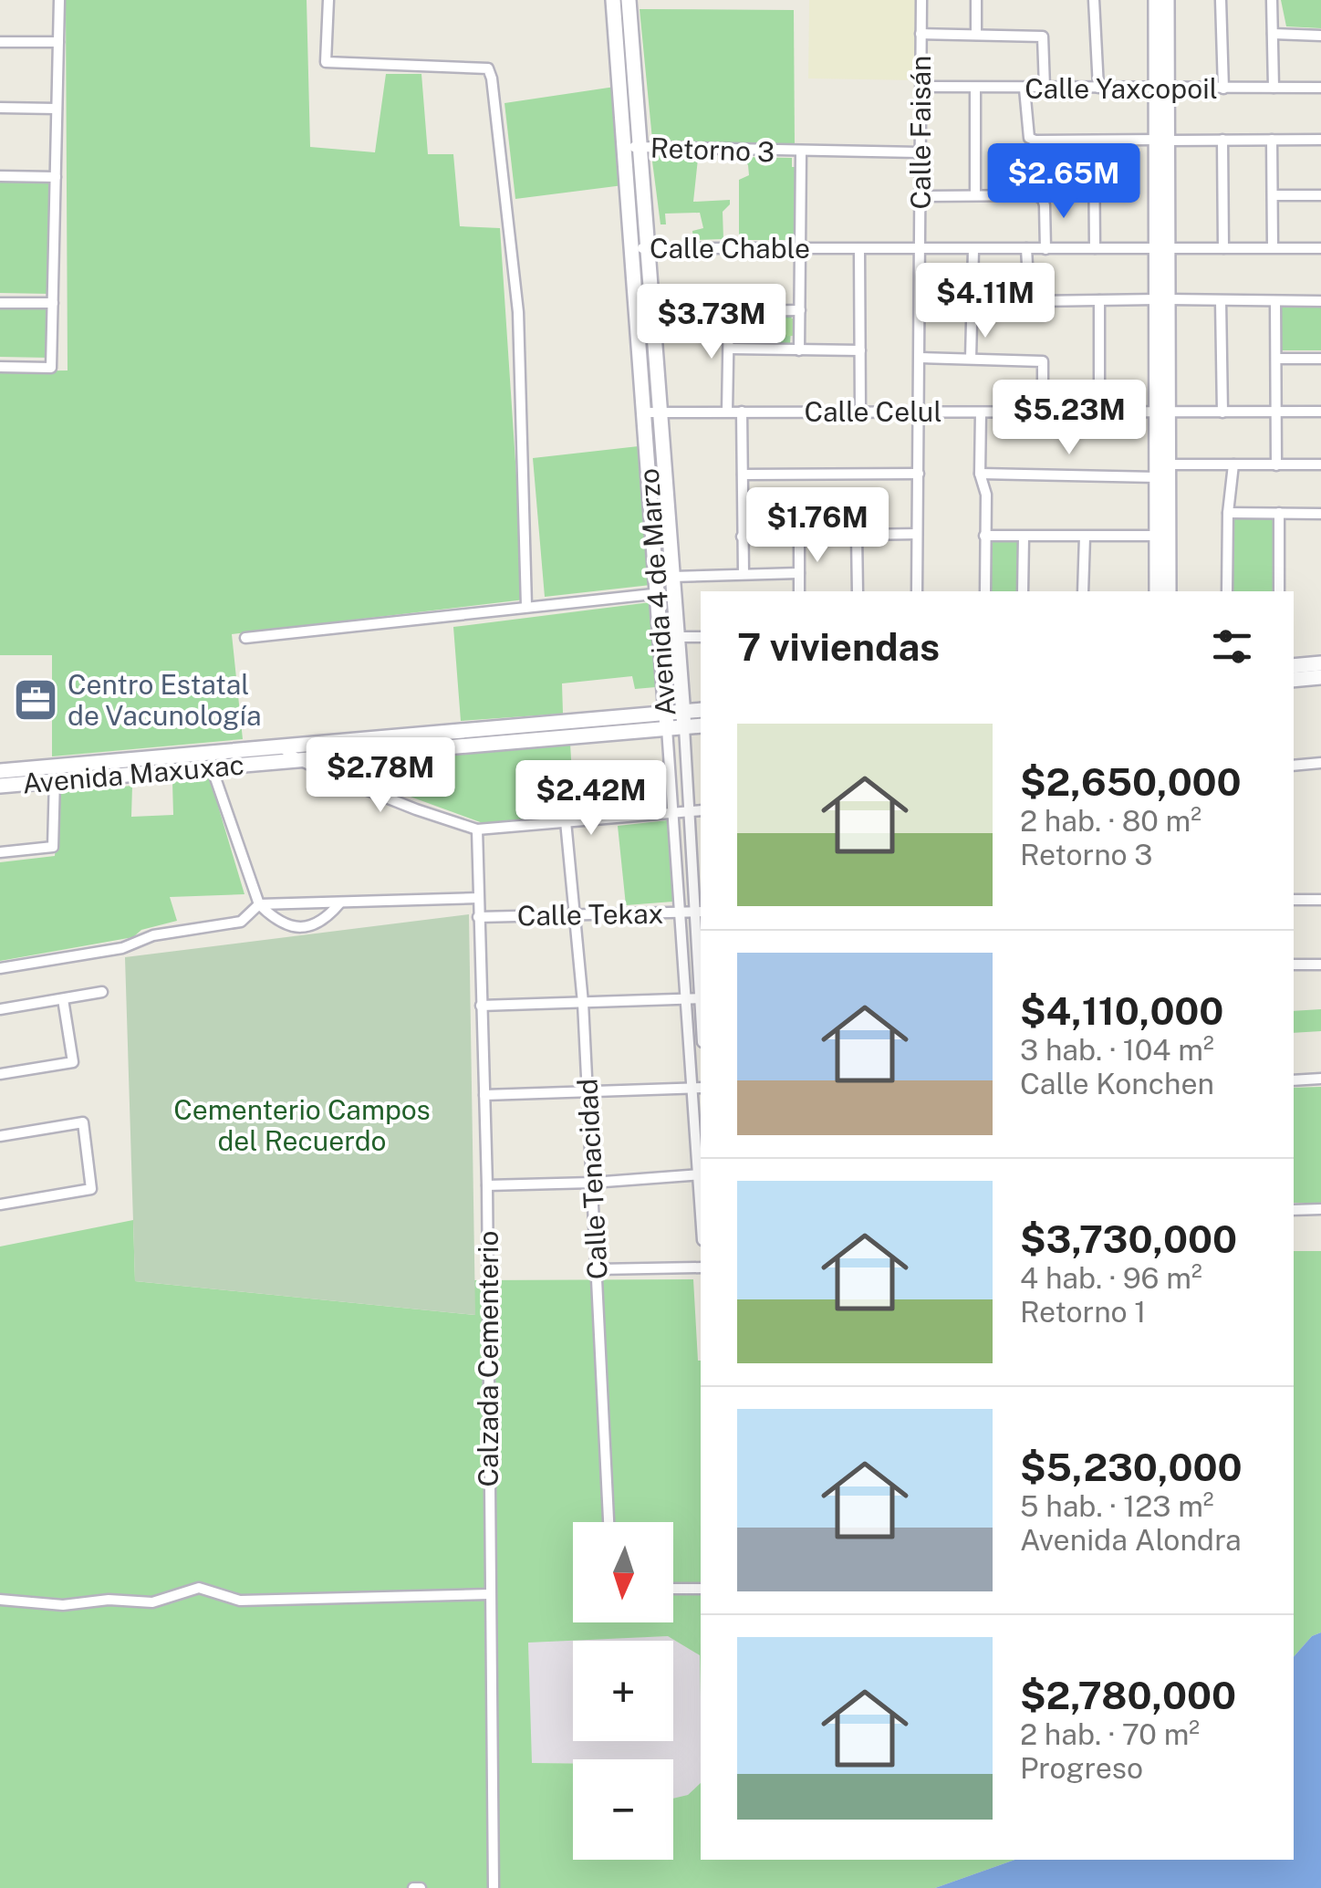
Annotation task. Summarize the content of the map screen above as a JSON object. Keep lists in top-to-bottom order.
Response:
{
  "streets": {
    "main road": ["Avenida 4 de Marzo", "Avenida Maxuxac"],
    "street": [
      "Calle Yaxcopoil",
      "Calle Faisán",
      "Retorno 3",
      "Calle Chable",
      "Calle Celul",
      "Calle Tekax",
      "Calle Tenacidad",
      "Calzada Cementerio"
    ]
  },
  "crossings": [
    ["Calle Yaxcopoil", "Calle Faisán"],
    ["Calle Faisán", "Retorno 3"],
    ["Calle Faisán", "Calle Chable"],
    ["Calle Faisán", "Calle Celul"],
    ["Retorno 3", "Calle Chable"],
    ["Retorno 3", "Avenida 4 de Marzo"],
    ["Calle Chable", "Avenida 4 de Marzo"],
    ["Calle Celul", "Avenida 4 de Marzo"],
    ["Avenida 4 de Marzo", "Avenida Maxuxac"],
    ["Avenida 4 de Marzo", "Calle Tekax"],
    ["Calle Tekax", "Calle Tenacidad"],
    ["Calle Tekax", "Calzada Cementerio"]
  ],
  "parks": ["Cementerio Campos del Recuerdo"],
  "places": {
    "office": ["Centro Estatal de Vacunología"]
  },
  "north": "bottom",
  "page": {
    "price": [
      "$2.65M",
      "$4.11M",
      "$3.73M",
      "$5.23M",
      "$1.76M",
      "$2.78M",
      "$2.42M"
    ],
    "heading": "7 viviendas",
    "list": [
      {
        "name": "$2,650,000",
        "note": "2 hab. · 80 m² · Retorno 3"
      },
      {
        "name": "$4,110,000",
        "note": "3 hab. · 104 m² · Calle Konchen"
      },
      {
        "name": "$3,730,000",
        "note": "4 hab. · 96 m² · Retorno 1"
      },
      {
        "name": "$5,230,000",
        "note": "5 hab. · 123 m² · Avenida Alondra"
      },
      {
        "name": "$2,780,000",
        "note": "2 hab. · 70 m² · Progreso"
      }
    ],
    "map_buttons": ["+", "−"]
  }
}
